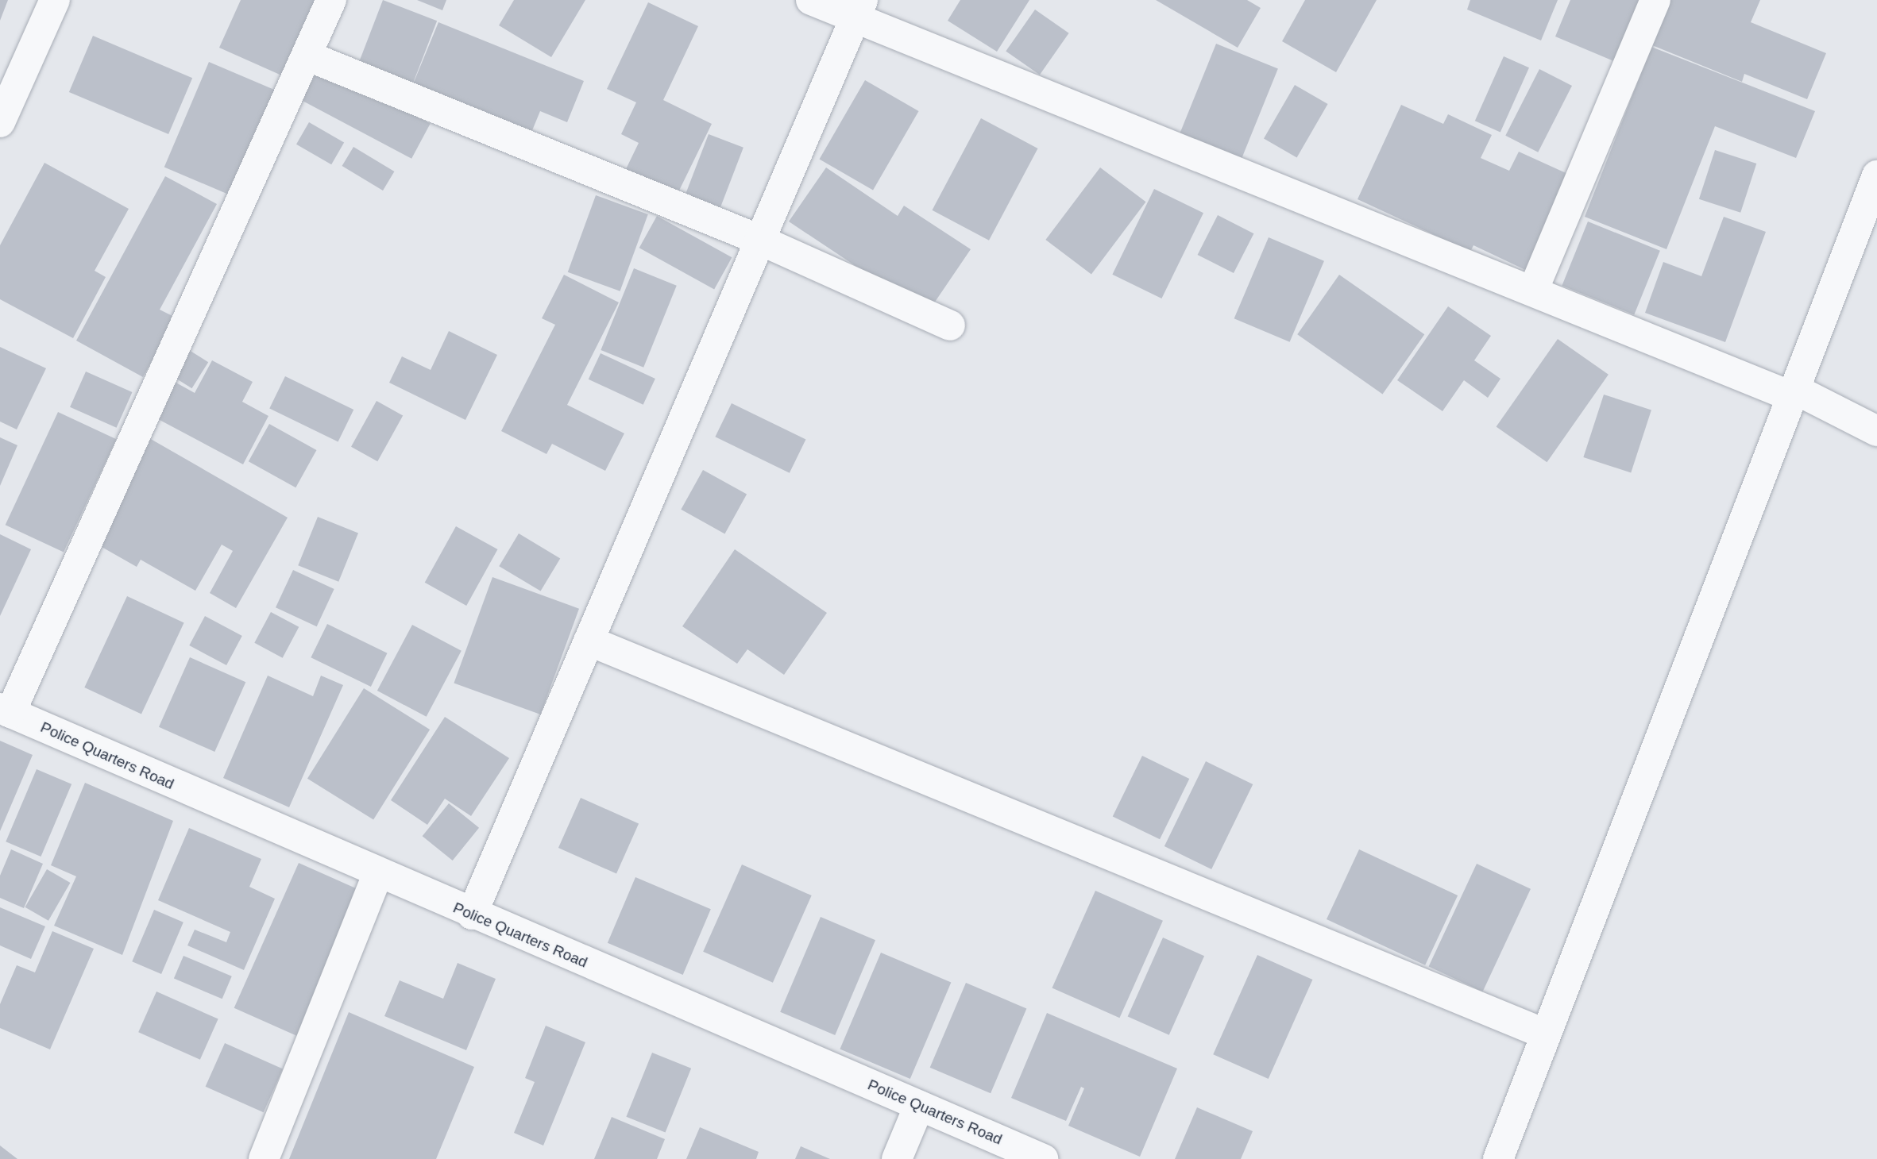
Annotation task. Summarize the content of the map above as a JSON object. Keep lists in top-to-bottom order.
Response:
{
  "streets": {
    "street": ["Police Quarters Road"]
  }
}
